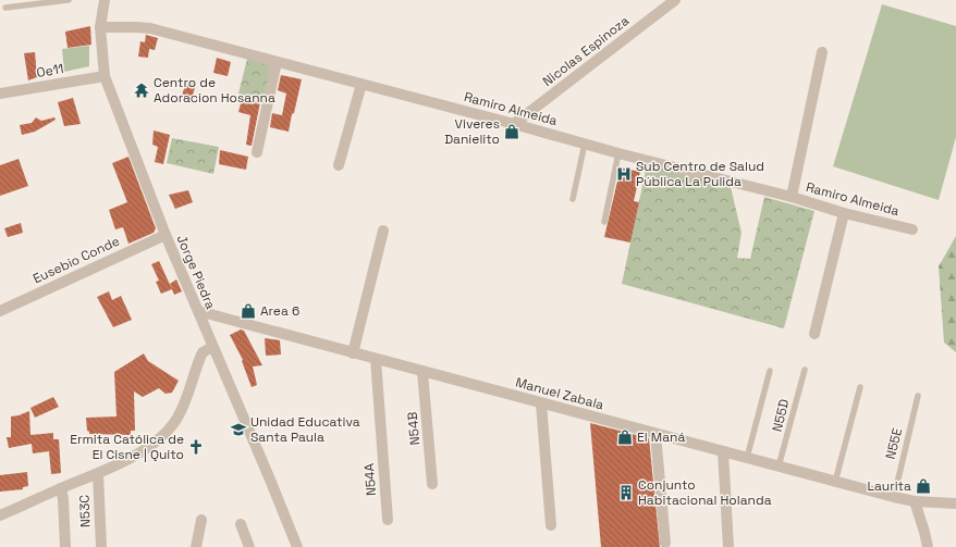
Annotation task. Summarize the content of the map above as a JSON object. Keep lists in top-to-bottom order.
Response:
{
  "streets": {
    "street": [
      "Nicolas Espinoza",
      "Oe11",
      "Ramiro Almeida",
      "Eusebio Conde",
      "Jorge Piedra",
      "Manuel Zabala",
      "N54B",
      "N54A",
      "N53C"
    ],
    "lane": ["N55D", "N55E"]
  },
  "crossings": [
    ["Nicolas Espinoza", "Ramiro Almeida"],
    ["Oe11", "Jorge Piedra"],
    ["Ramiro Almeida", "Jorge Piedra"],
    ["Eusebio Conde", "Jorge Piedra"],
    ["Jorge Piedra", "Manuel Zabala"],
    ["Manuel Zabala", "N55D"],
    ["Manuel Zabala", "N54B"],
    ["Manuel Zabala", "N55E"],
    ["Manuel Zabala", "N54A"]
  ],
  "places": {
    "temple": ["Centro de Adoracion Hosanna"],
    "shop": [
      "Viveres Danielito",
      "Area 6",
      "El Maná",
      "Laurita"
    ],
    "hospital": ["Sub Centro de Salud Pública La Pulida"],
    "school or university": ["Unidad Educativa Santa Paula"],
    "church": ["Ermita Católica de El Cisne | Quito"],
    "building": ["Conjunto Habitacional Holanda"]
  }
}
